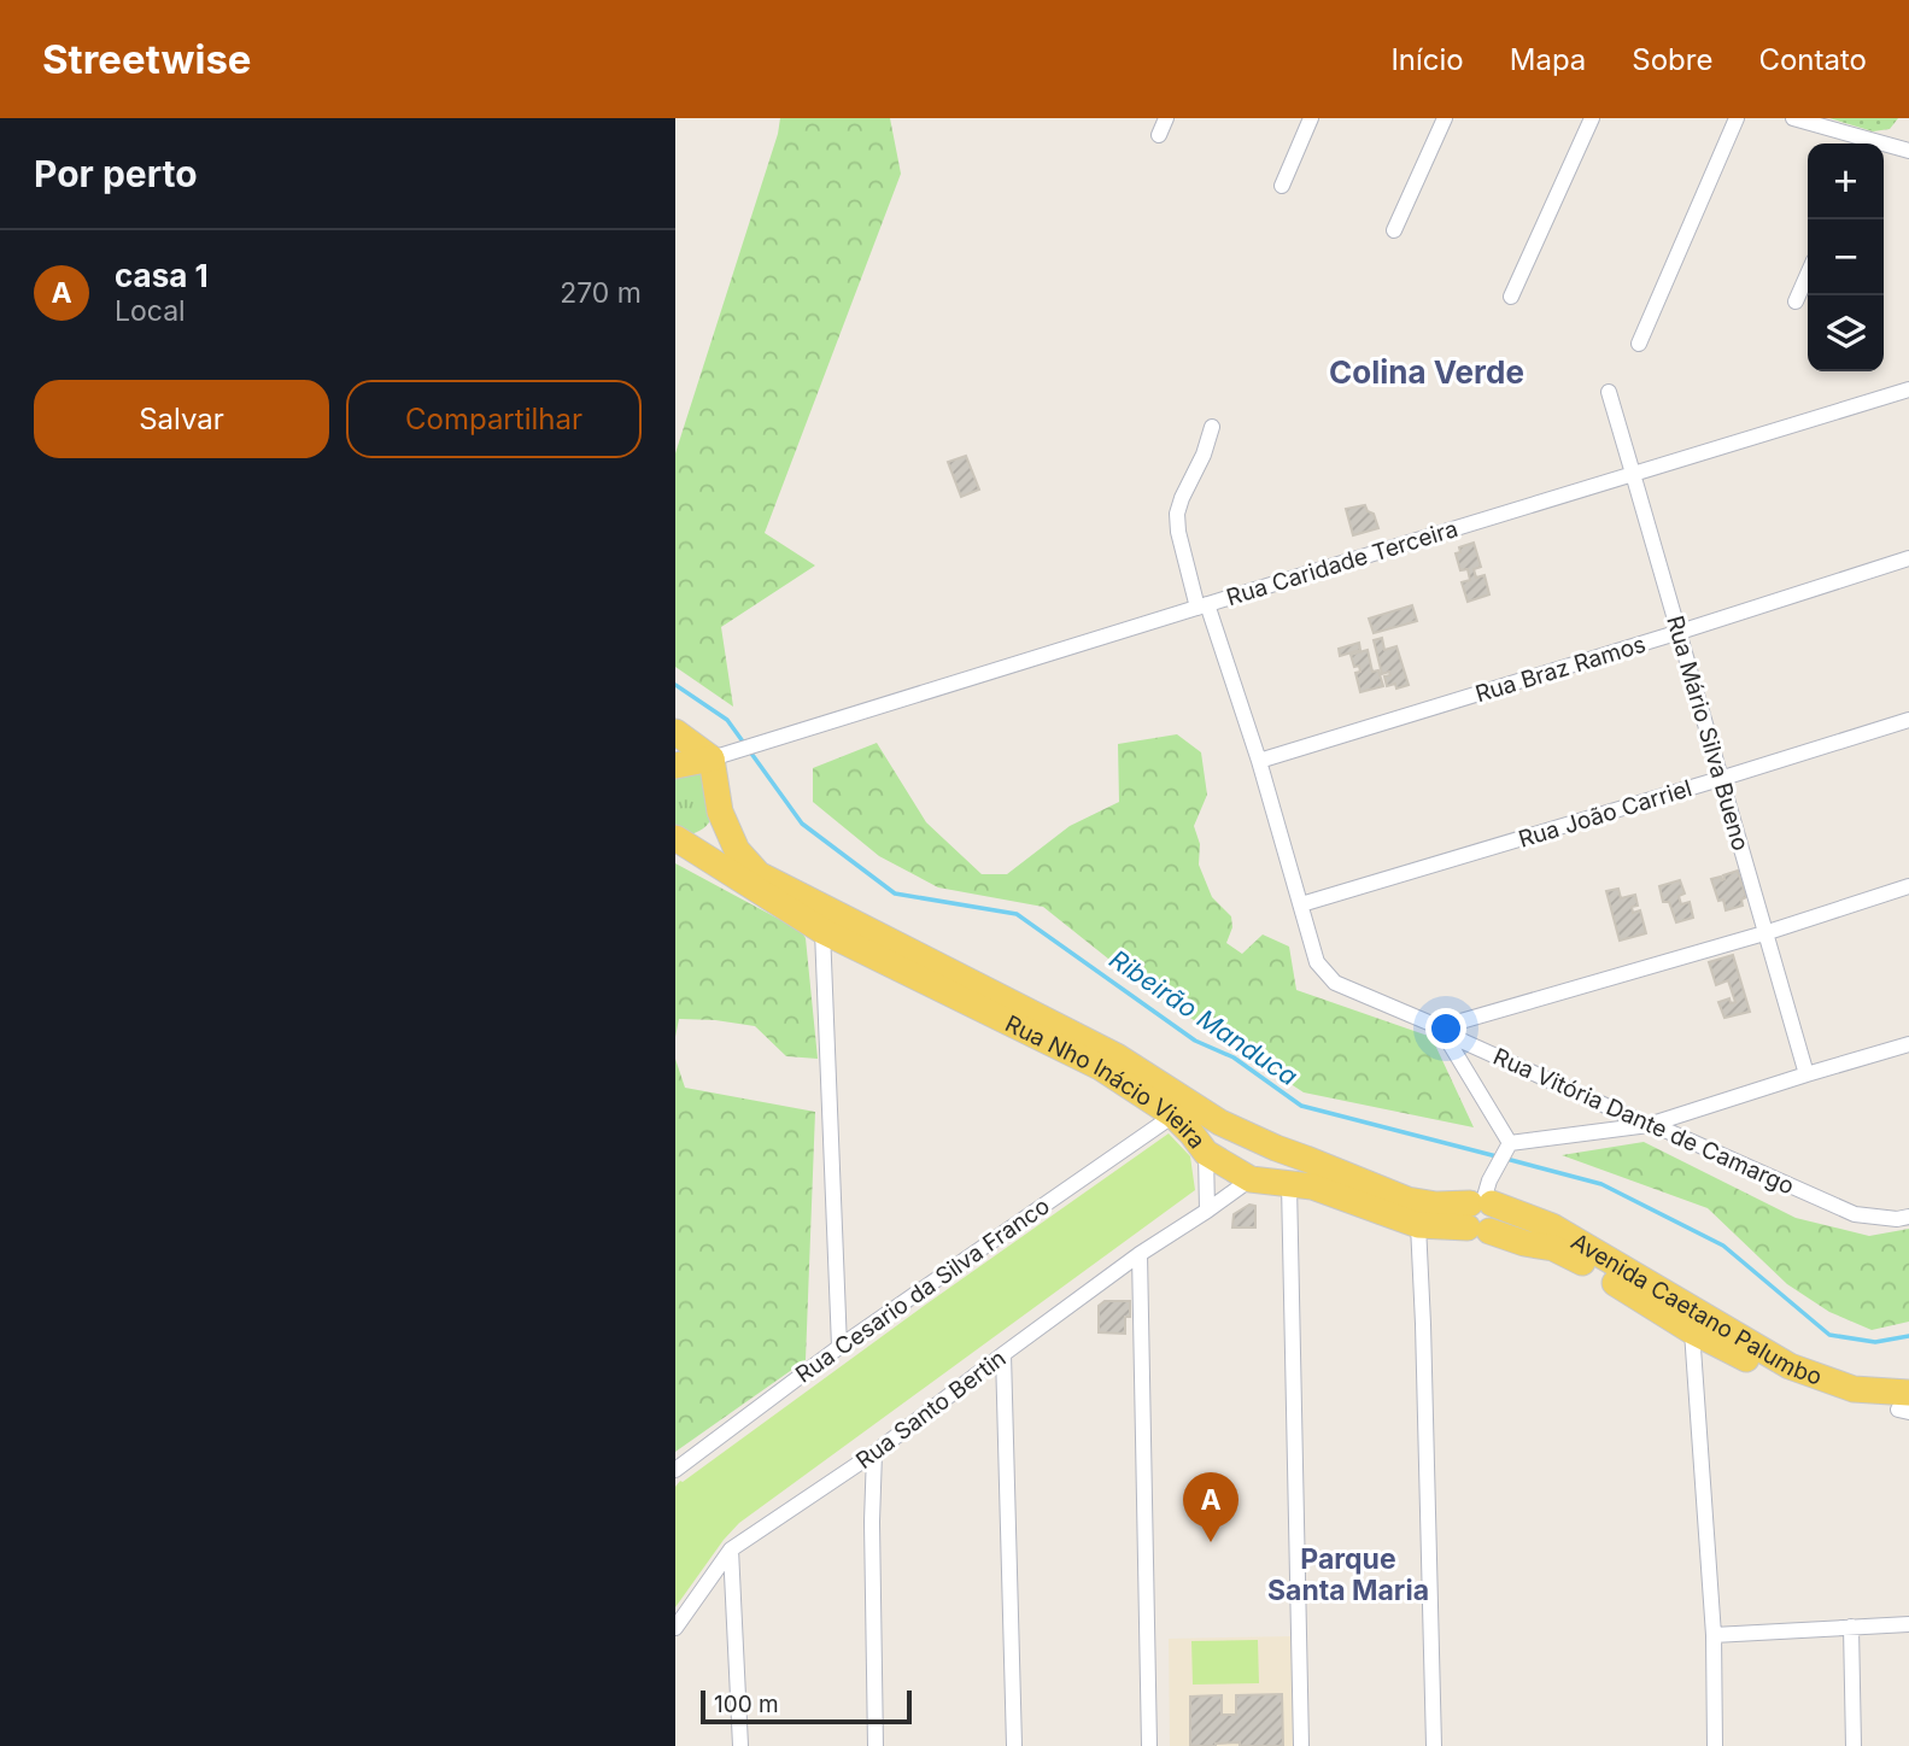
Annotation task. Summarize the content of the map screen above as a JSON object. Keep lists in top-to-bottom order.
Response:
{
  "streets": {
    "main road": ["Rua Nho Inácio Vieira", "Avenida Caetano Palumbo"],
    "street": [
      "Rua Caridade Terceira",
      "Rua Braz Ramos",
      "Rua Mário Silva Bueno",
      "Rua João Carriel",
      "Rua Vitória Dante de Camargo",
      "Rua Cesario da Silva Franco",
      "Rua Santo Bertin"
    ]
  },
  "crossings": [
    ["Rua Caridade Terceira", "Rua Mário Silva Bueno"],
    ["Rua Caridade Terceira", "Rua Vitória Dante de Camargo"],
    ["Rua Braz Ramos", "Rua Mário Silva Bueno"],
    ["Rua Braz Ramos", "Rua Vitória Dante de Camargo"],
    ["Rua Mário Silva Bueno", "Rua João Carriel"],
    ["Rua João Carriel", "Rua Vitória Dante de Camargo"],
    ["Rua Nho Inácio Vieira", "Rua Cesario da Silva Franco"],
    ["Rua Nho Inácio Vieira", "Avenida Caetano Palumbo"],
    ["Rua Nho Inácio Vieira", "Rua Santo Bertin"]
  ],
  "districts": ["Colina Verde", "Parque Santa Maria"],
  "water": ["Ribeirão Manduca"],
  "scale_bar": "100 m",
  "page": {
    "header": "Streetwise",
    "nav": [
      "Início",
      "Mapa",
      "Sobre",
      "Contato"
    ],
    "heading": "Por perto",
    "map_buttons": ["+", "−"],
    "list": [
      {
        "mark": "A",
        "name": "casa 1",
        "note": "Local",
        "value": "270 m"
      }
    ],
    "buttons": ["Salvar", "Compartilhar"],
    "pins": "A",
    "scale": "100 m"
  }
}
